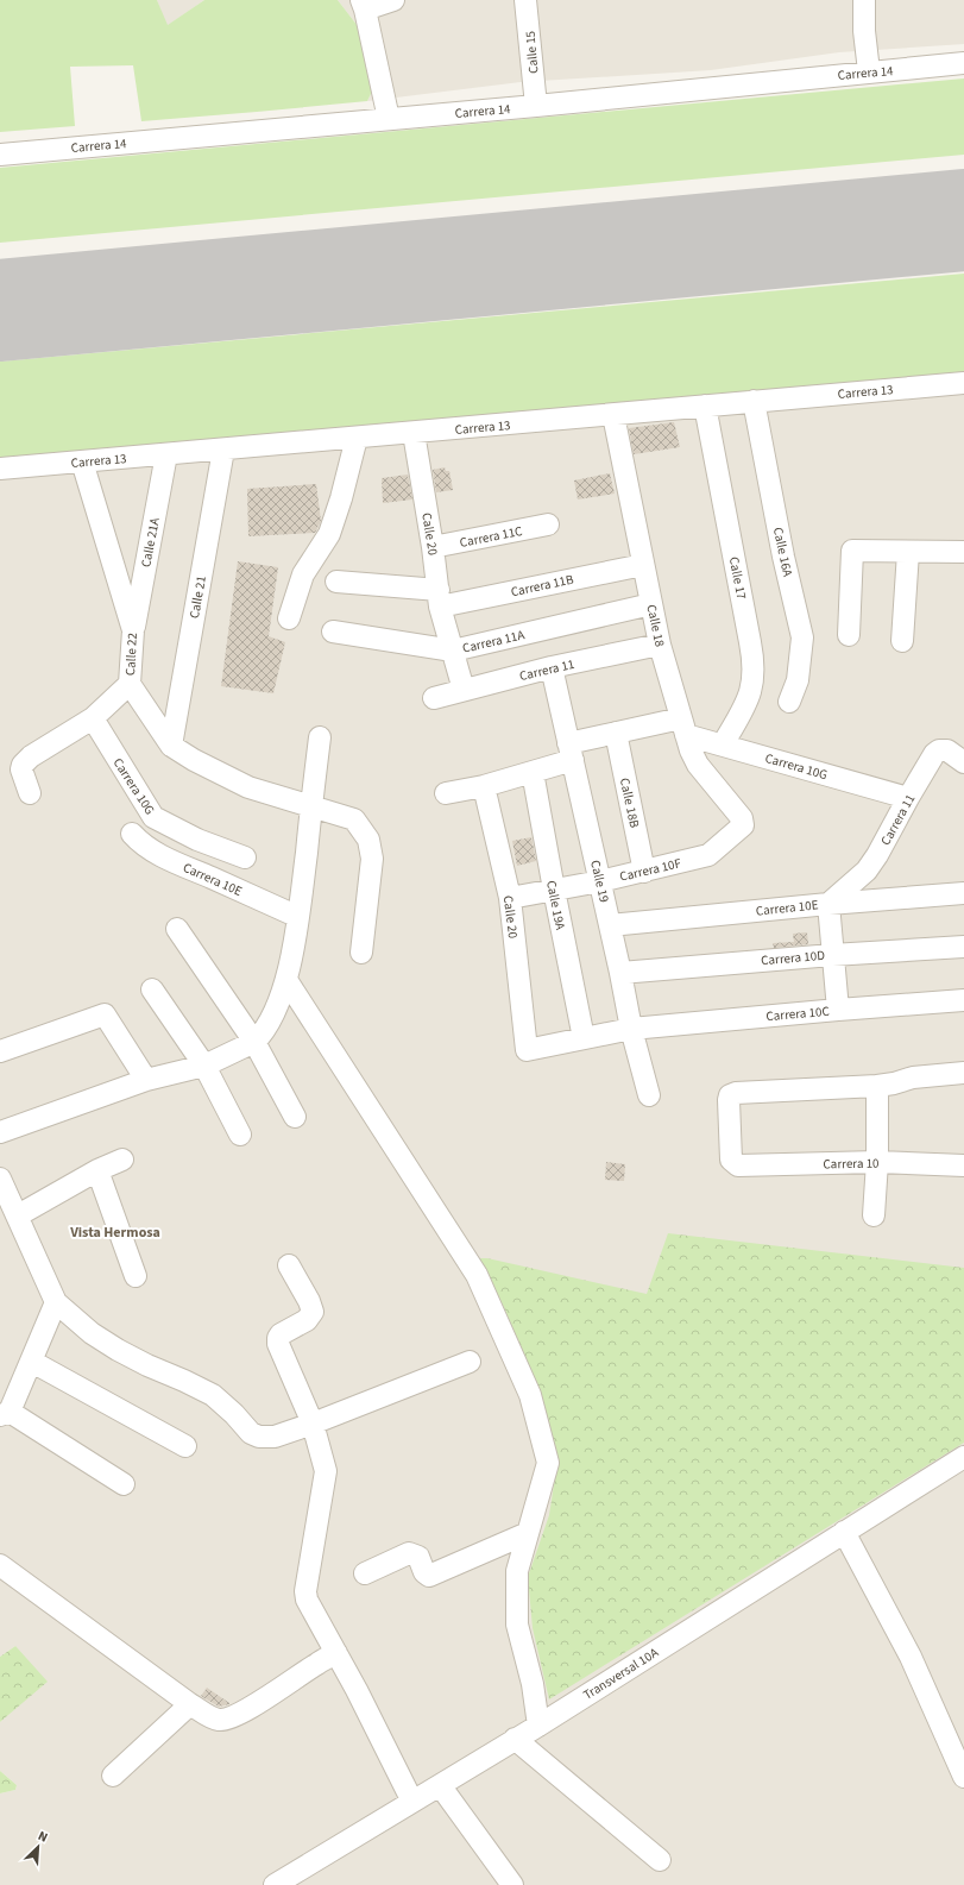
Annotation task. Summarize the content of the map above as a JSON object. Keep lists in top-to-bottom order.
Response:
{
  "streets": {
    "street": [
      "Calle 15",
      "Carrera 14",
      "Carrera 13",
      "Calle 20",
      "Carrera 11C",
      "Calle 21A",
      "Calle 16A",
      "Calle 17",
      "Carrera 11B",
      "Calle 21",
      "Calle 18",
      "Carrera 11A",
      "Calle 22",
      "Carrera 11",
      "Carrera 10G",
      "Calle 18B",
      "Carrera 10F",
      "Carrera 10E",
      "Calle 19",
      "Calle 19A",
      "Carrera 10D",
      "Carrera 10C",
      "Carrera 10",
      "Transversal 10A"
    ]
  },
  "crossings": [
    ["Calle 15", "Carrera 14"],
    ["Carrera 13", "Calle 20"],
    ["Carrera 13", "Calle 21A"],
    ["Carrera 13", "Calle 16A"],
    ["Carrera 13", "Calle 17"],
    ["Carrera 13", "Calle 21"],
    ["Carrera 13", "Calle 18"],
    ["Carrera 13", "Calle 22"],
    ["Calle 20", "Carrera 11C"],
    ["Calle 20", "Carrera 11B"],
    ["Calle 20", "Carrera 11A"],
    ["Calle 20", "Carrera 11"],
    ["Calle 20", "Carrera 10F"],
    ["Calle 20", "Carrera 10C"],
    ["Calle 21A", "Calle 22"],
    ["Calle 17", "Carrera 10G"],
    ["Carrera 11B", "Calle 18"],
    ["Calle 21", "Calle 22"],
    ["Calle 18", "Carrera 11A"],
    ["Calle 18", "Carrera 11"],
    ["Calle 18", "Carrera 10G"],
    ["Calle 18", "Carrera 10F"],
    ["Carrera 11", "Carrera 10G"],
    ["Carrera 11", "Carrera 10E"],
    ["Carrera 11", "Calle 19"],
    ["Calle 18B", "Carrera 10F"],
    ["Carrera 10F", "Calle 19"],
    ["Carrera 10F", "Calle 19A"],
    ["Carrera 10E", "Calle 19"],
    ["Calle 19", "Carrera 10D"],
    ["Calle 19", "Carrera 10C"],
    ["Calle 19A", "Carrera 10C"]
  ],
  "districts": ["Vista Hermosa"],
  "north": "top right"
}
